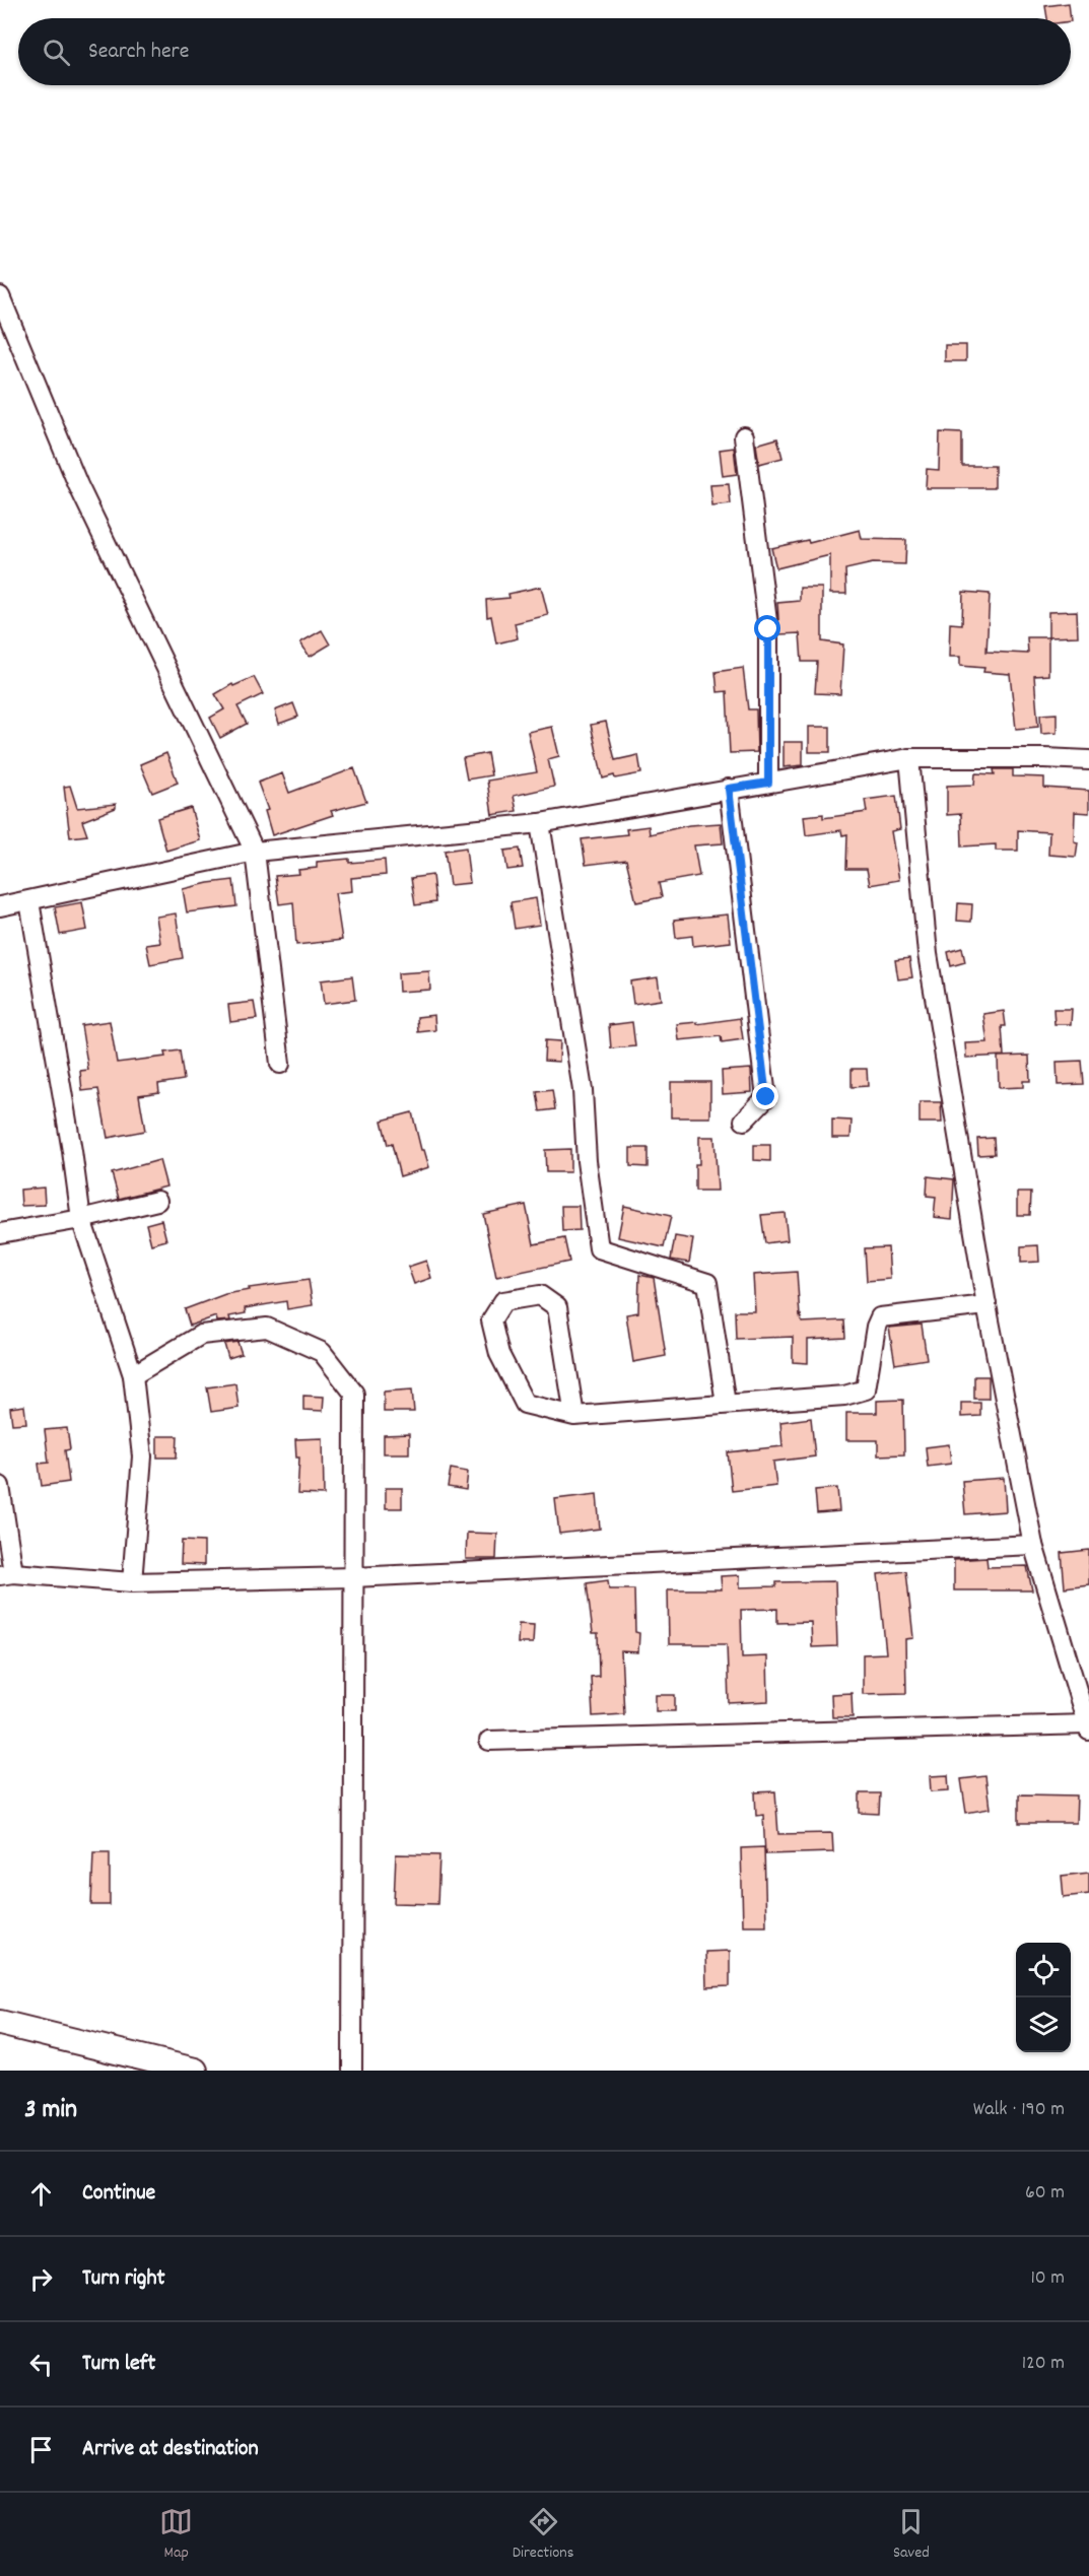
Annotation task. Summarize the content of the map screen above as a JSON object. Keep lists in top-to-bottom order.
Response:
{
  "page": {
    "search": "Search here",
    "heading": ["3 min", "Walk · 190 m"],
    "list": [
      ["Continue", "60 m"],
      ["Turn right", "10 m"],
      ["Turn left", "120 m"],
      "Arrive at destination"
    ],
    "nav": ["Map", "Directions", "Saved"]
  }
}
